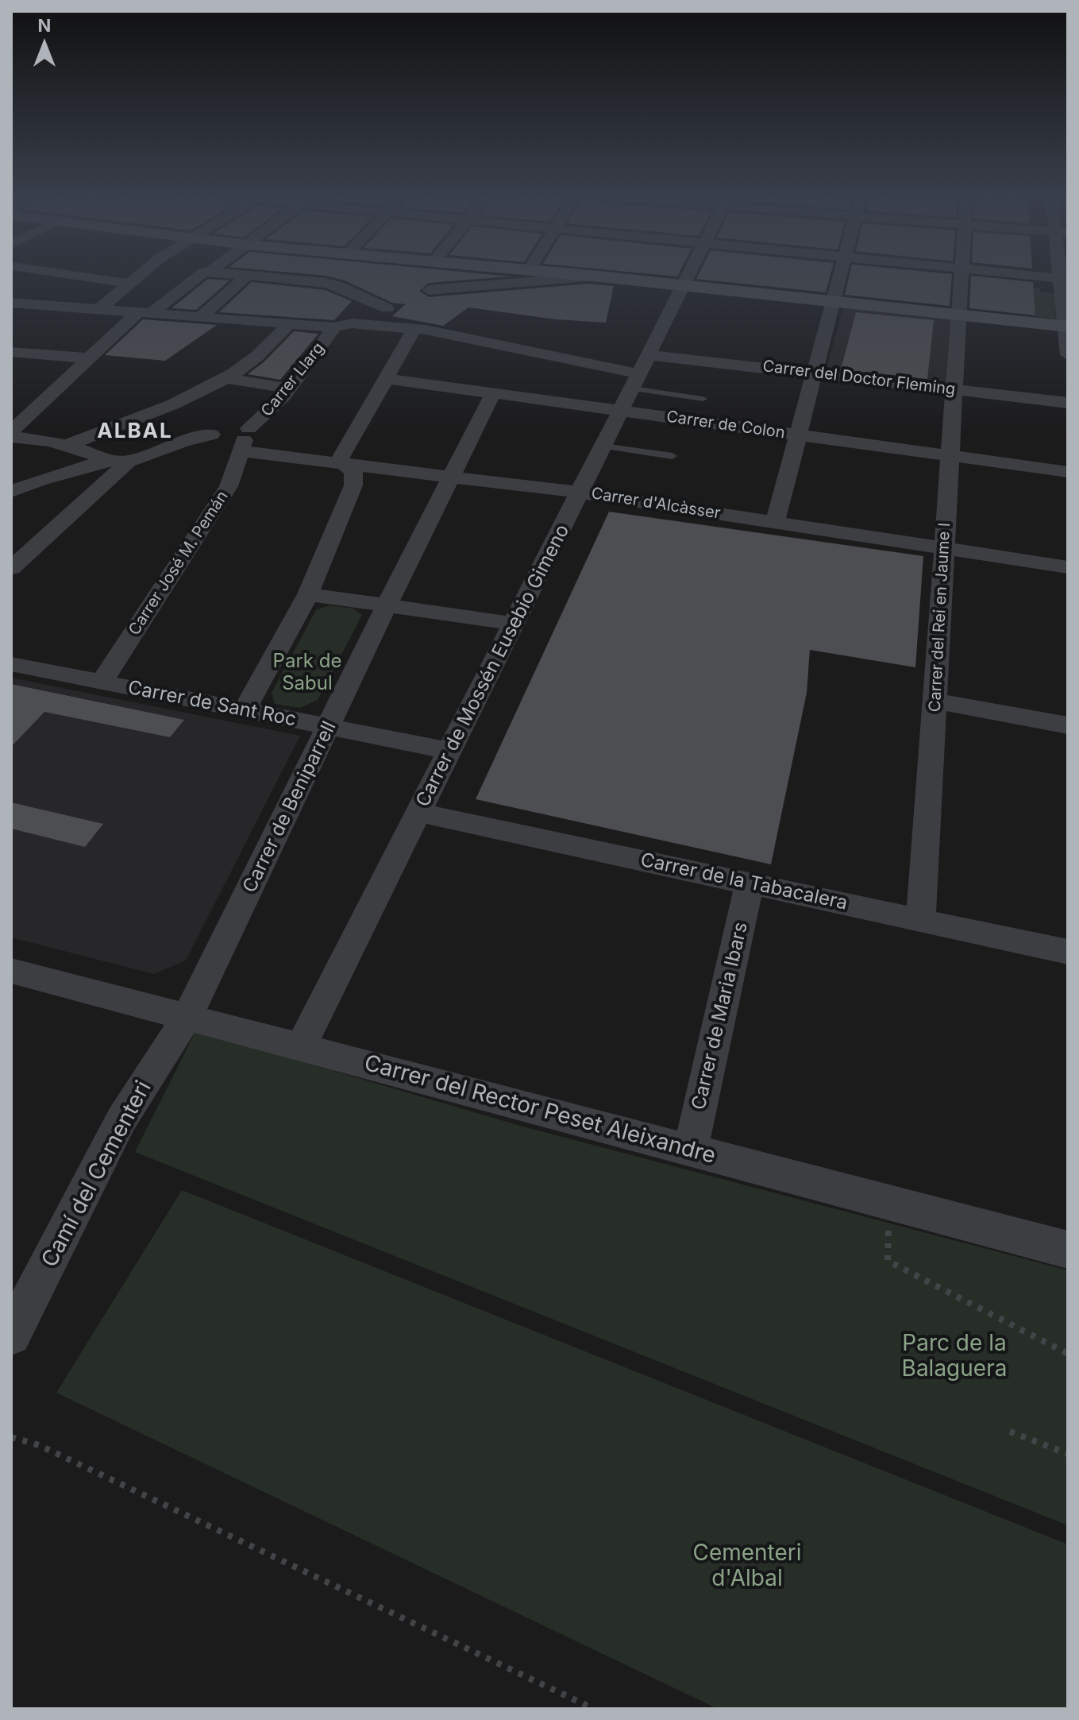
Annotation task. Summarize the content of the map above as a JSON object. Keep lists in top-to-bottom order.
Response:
{
  "streets": {
    "street": [
      "Carrer del Doctor Fleming",
      "Carrer Llarg",
      "Carrer de Colon",
      "Carrer d'Alcàsser",
      "Carrer José M. Pemán",
      "Carrer del Rei en Jaume I",
      "Carrer de Mossén Eusebio Gimeno",
      "Carrer de Sant Roc",
      "Carrer de Beniparrell",
      "Carrer de la Tabacalera",
      "Carrer de Maria Ibars",
      "Carrer del Rector Peset Aleixandre",
      "Camí del Cementeri"
    ]
  },
  "crossings": [
    ["Carrer del Doctor Fleming", "Carrer del Rei en Jaume I"],
    ["Carrer del Doctor Fleming", "Carrer de Mossén Eusebio Gimeno"],
    ["Carrer Llarg", "Carrer d'Alcàsser"],
    ["Carrer Llarg", "Carrer José M. Pemán"],
    ["Carrer de Colon", "Carrer del Rei en Jaume I"],
    ["Carrer de Colon", "Carrer de Mossén Eusebio Gimeno"],
    ["Carrer de Colon", "Carrer de Beniparrell"],
    ["Carrer d'Alcàsser", "Carrer José M. Pemán"],
    ["Carrer d'Alcàsser", "Carrer del Rei en Jaume I"],
    ["Carrer d'Alcàsser", "Carrer de Mossén Eusebio Gimeno"],
    ["Carrer d'Alcàsser", "Carrer de Beniparrell"],
    ["Carrer José M. Pemán", "Carrer de Sant Roc"],
    ["Carrer del Rei en Jaume I", "Carrer de la Tabacalera"],
    ["Carrer de Mossén Eusebio Gimeno", "Carrer de Sant Roc"],
    ["Carrer de Mossén Eusebio Gimeno", "Carrer de la Tabacalera"],
    ["Carrer de Mossén Eusebio Gimeno", "Carrer del Rector Peset Aleixandre"],
    ["Carrer de Sant Roc", "Carrer de Beniparrell"],
    ["Carrer de Beniparrell", "Carrer del Rector Peset Aleixandre"],
    ["Carrer de Beniparrell", "Camí del Cementeri"],
    ["Carrer de la Tabacalera", "Carrer de Maria Ibars"],
    ["Carrer de Maria Ibars", "Carrer del Rector Peset Aleixandre"],
    ["Carrer del Rector Peset Aleixandre", "Camí del Cementeri"]
  ],
  "districts": ["ALBAL"],
  "parks": ["Park de Sabul", "Parc de la Balaguera", "Cementeri d'Albal"],
  "north": "top"
}
